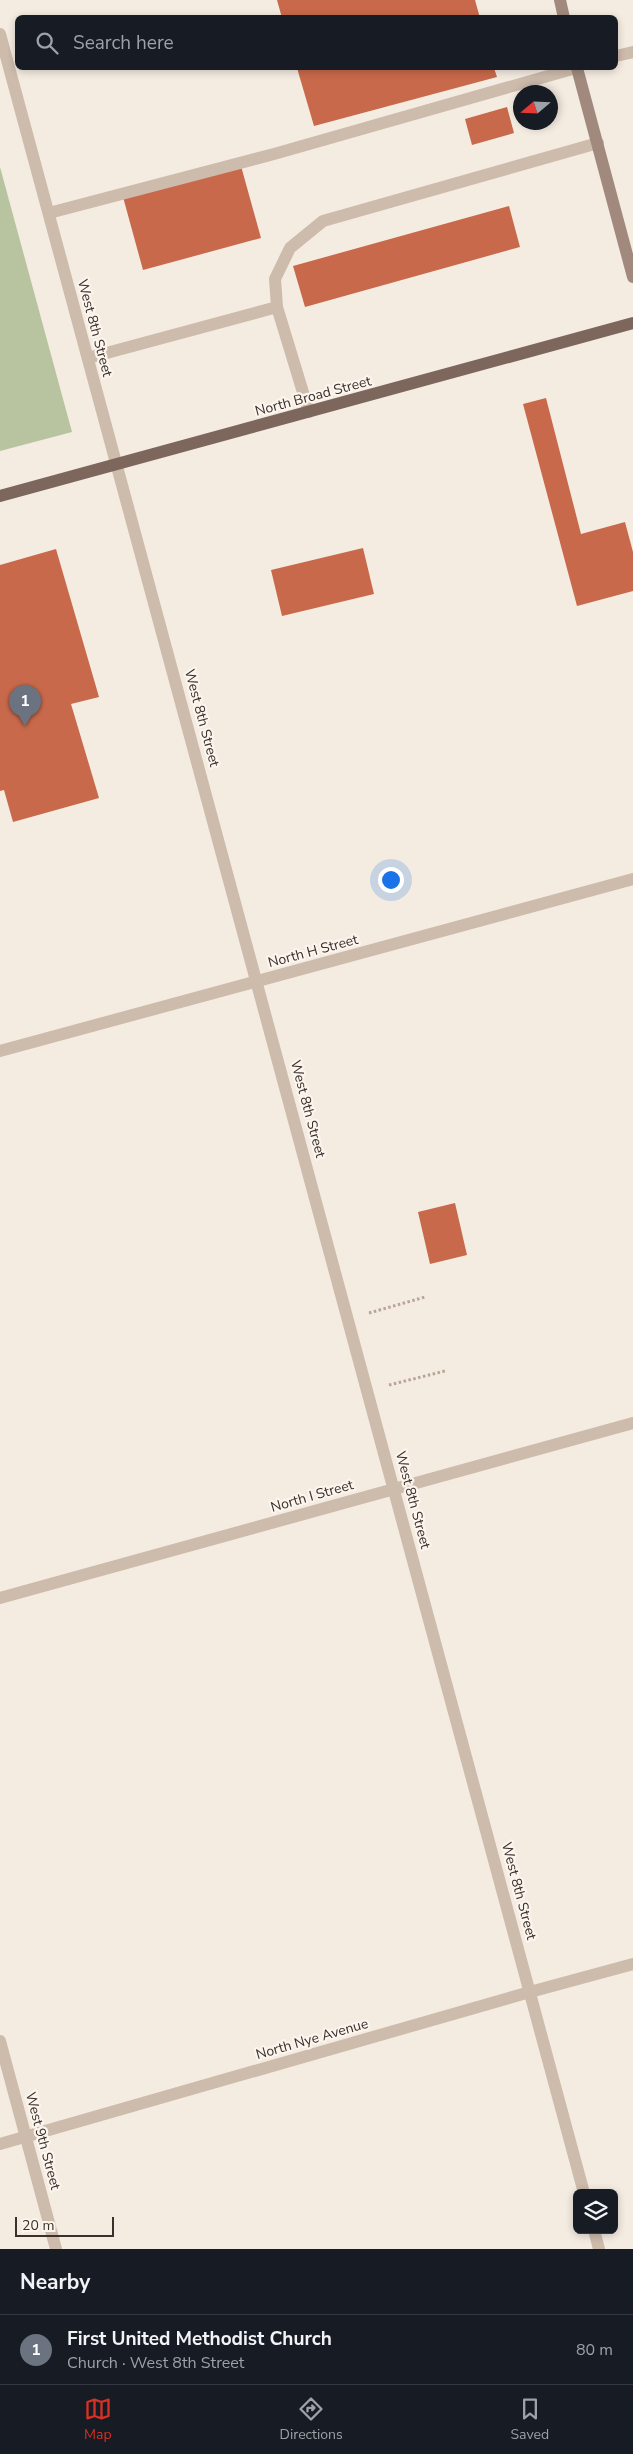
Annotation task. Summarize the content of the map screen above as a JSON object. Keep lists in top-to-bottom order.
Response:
{
  "streets": {
    "main road": ["North Broad Street"],
    "street": [
      "West 8th Street",
      "North H Street",
      "North I Street",
      "North Nye Avenue",
      "West 9th Street"
    ]
  },
  "crossings": [
    ["West 8th Street", "North Broad Street"],
    ["West 8th Street", "North H Street"],
    ["West 8th Street", "North I Street"],
    ["West 8th Street", "North Nye Avenue"],
    ["North Nye Avenue", "West 9th Street"]
  ],
  "scale_bar": "20 m",
  "north": "left",
  "page": {
    "search": "Search here",
    "pins": "1",
    "scale": "20 m",
    "heading": "Nearby",
    "list": [
      {
        "mark": "1",
        "name": "First United Methodist Church",
        "note": "Church · West 8th Street",
        "value": "80 m"
      }
    ],
    "nav": ["Map", "Directions", "Saved"]
  }
}
